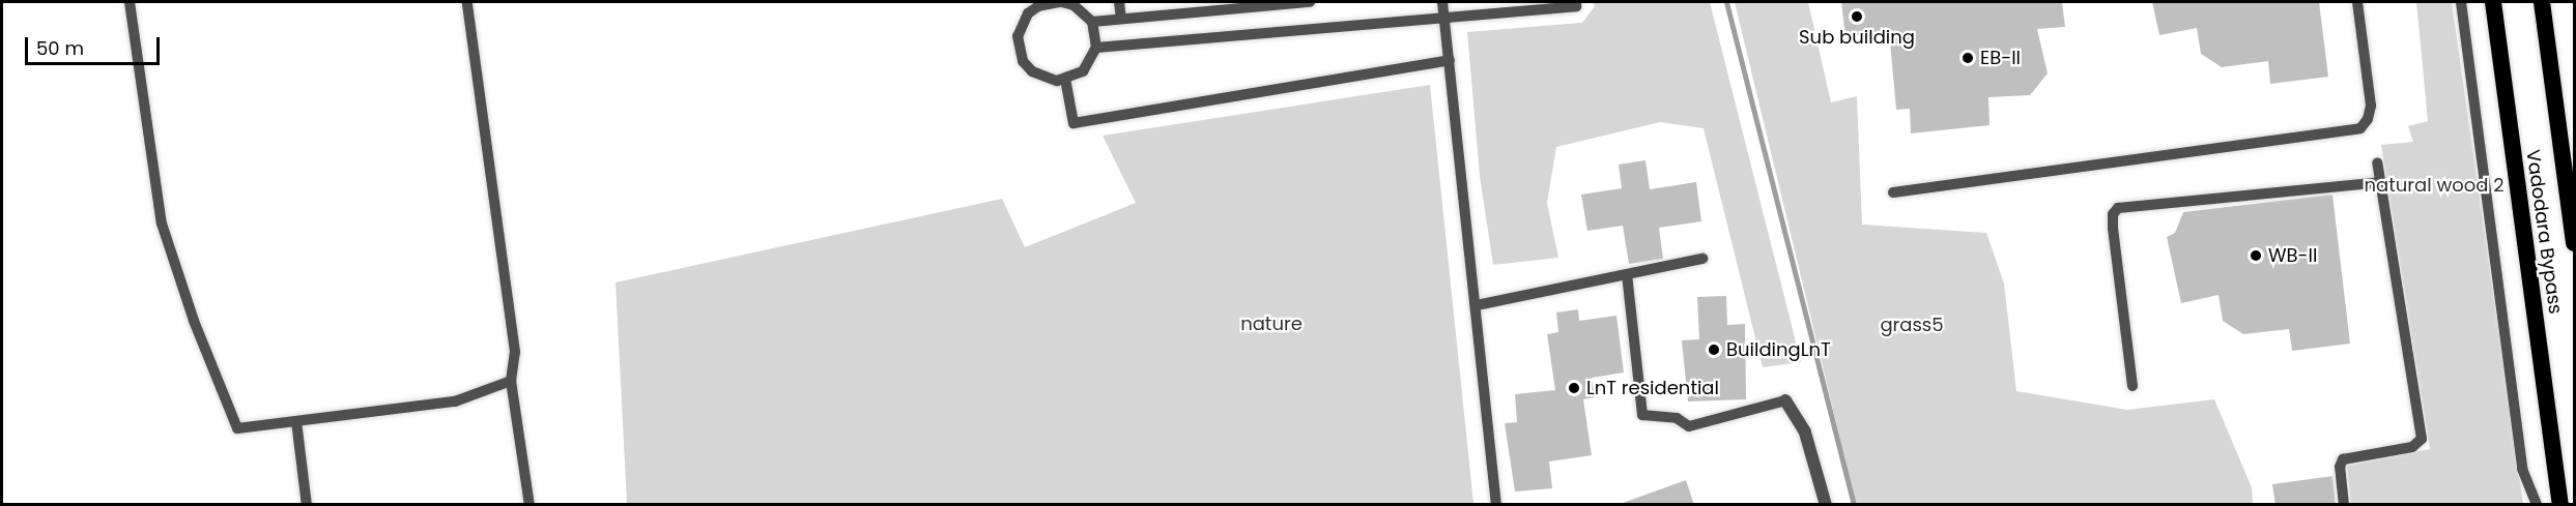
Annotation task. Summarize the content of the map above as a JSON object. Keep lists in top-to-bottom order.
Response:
{
  "streets": {
    "highway": ["Vadodara Bypass"]
  },
  "parks": ["natural wood 2", "nature", "grass5"],
  "places": [
    "Sub building",
    "EB-II",
    "WB-II",
    "BuildingLnT",
    "LnT residential"
  ],
  "scale_bar": "50 m"
}
